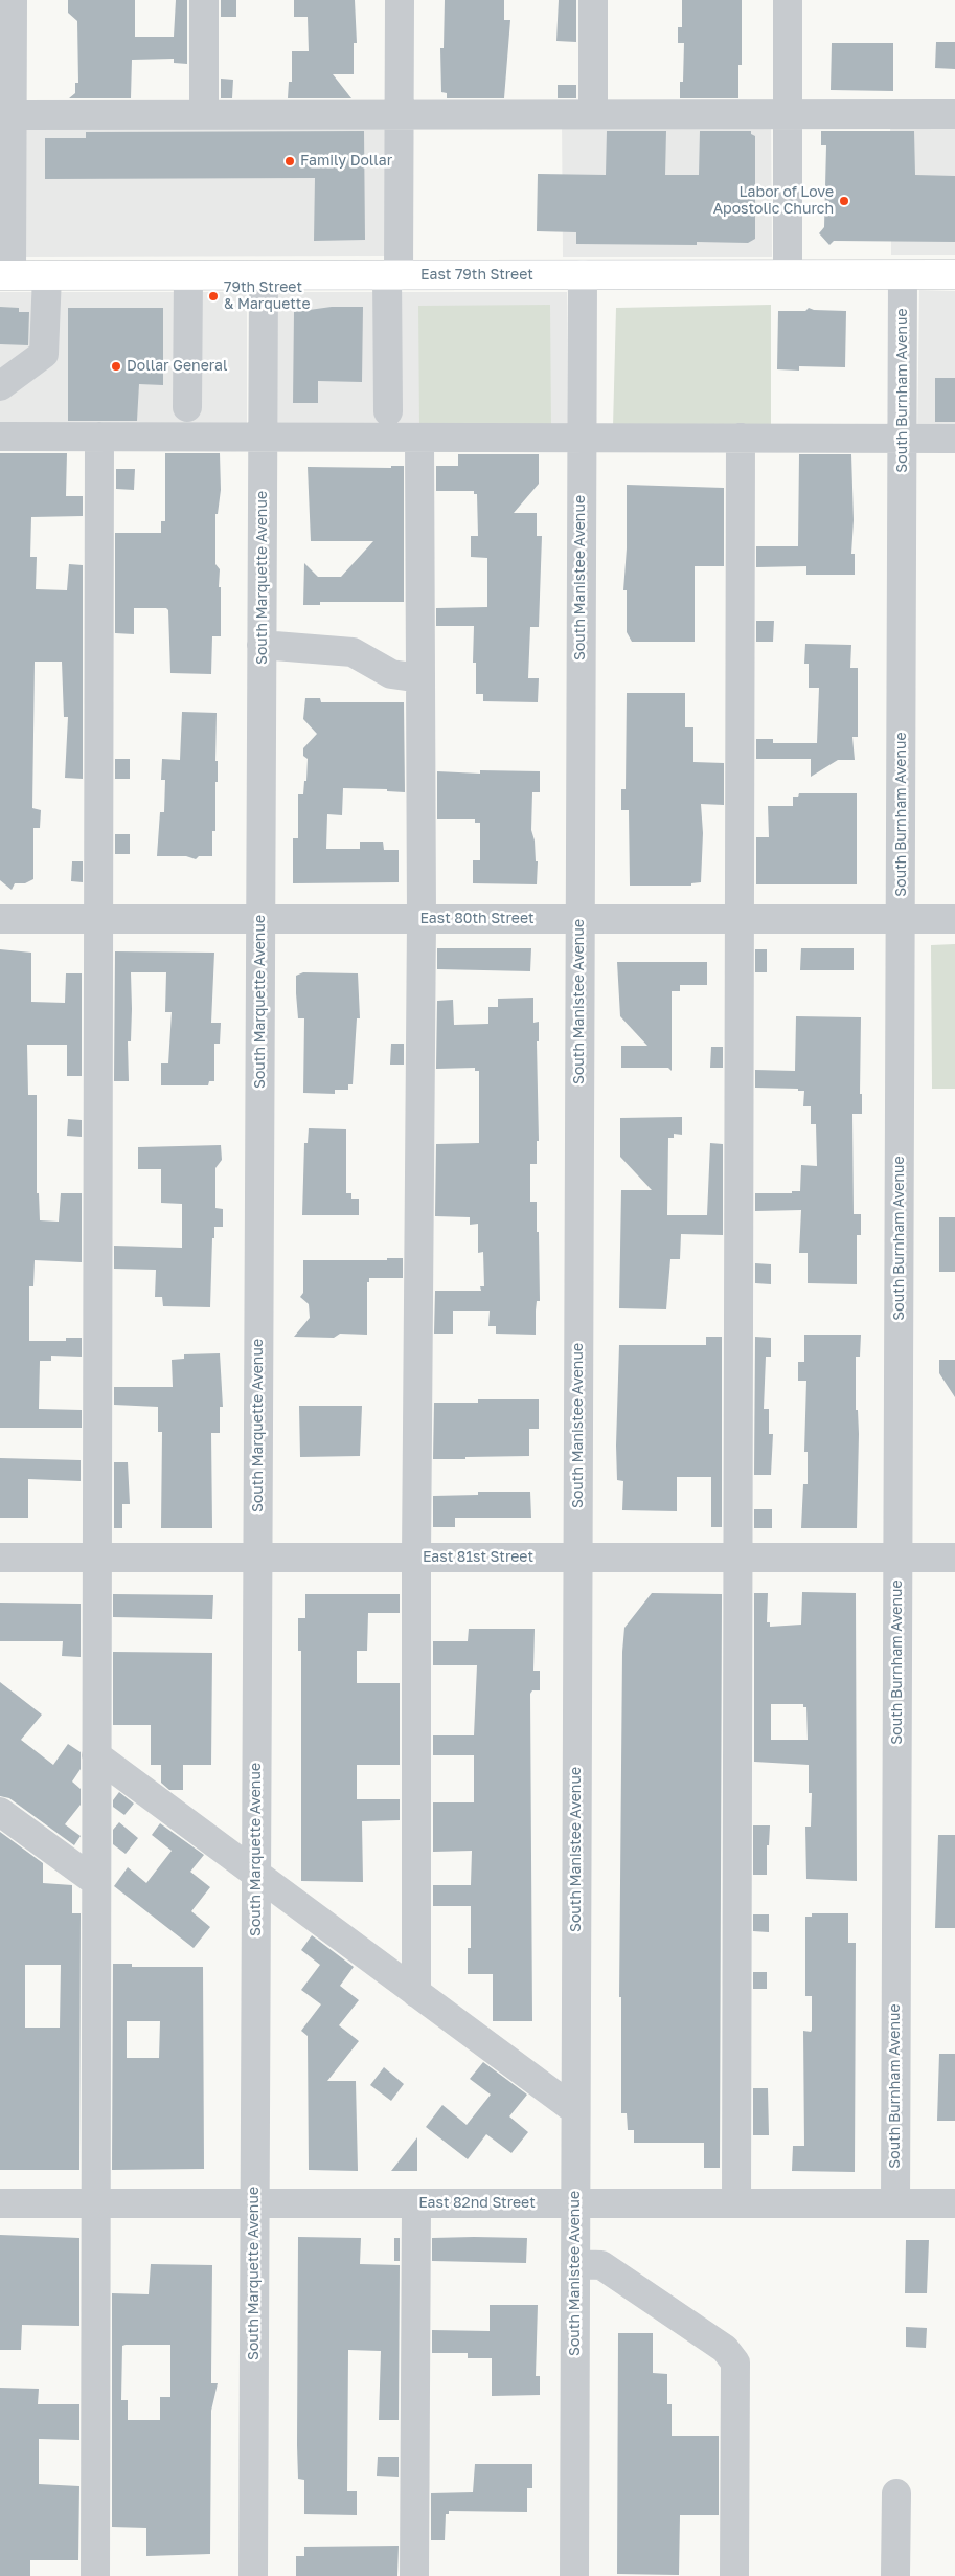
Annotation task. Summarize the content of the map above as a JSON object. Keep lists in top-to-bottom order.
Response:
{
  "streets": {
    "main road": ["East 79th Street"],
    "street": [
      "South Burnham Avenue",
      "South Marquette Avenue",
      "South Manistee Avenue",
      "East 80th Street",
      "East 81st Street",
      "East 82nd Street"
    ]
  },
  "crossings": [
    ["East 79th Street", "South Burnham Avenue"],
    ["East 79th Street", "South Marquette Avenue"],
    ["East 79th Street", "South Manistee Avenue"],
    ["South Burnham Avenue", "East 80th Street"],
    ["South Burnham Avenue", "East 81st Street"],
    ["South Burnham Avenue", "East 82nd Street"],
    ["South Marquette Avenue", "East 80th Street"],
    ["South Marquette Avenue", "East 81st Street"],
    ["South Marquette Avenue", "East 82nd Street"],
    ["South Manistee Avenue", "East 80th Street"],
    ["South Manistee Avenue", "East 81st Street"],
    ["South Manistee Avenue", "East 82nd Street"]
  ],
  "places": [
    "Family Dollar",
    "Labor of Love Apostolic Church",
    "79th Street & Marquette",
    "Dollar General"
  ]
}
